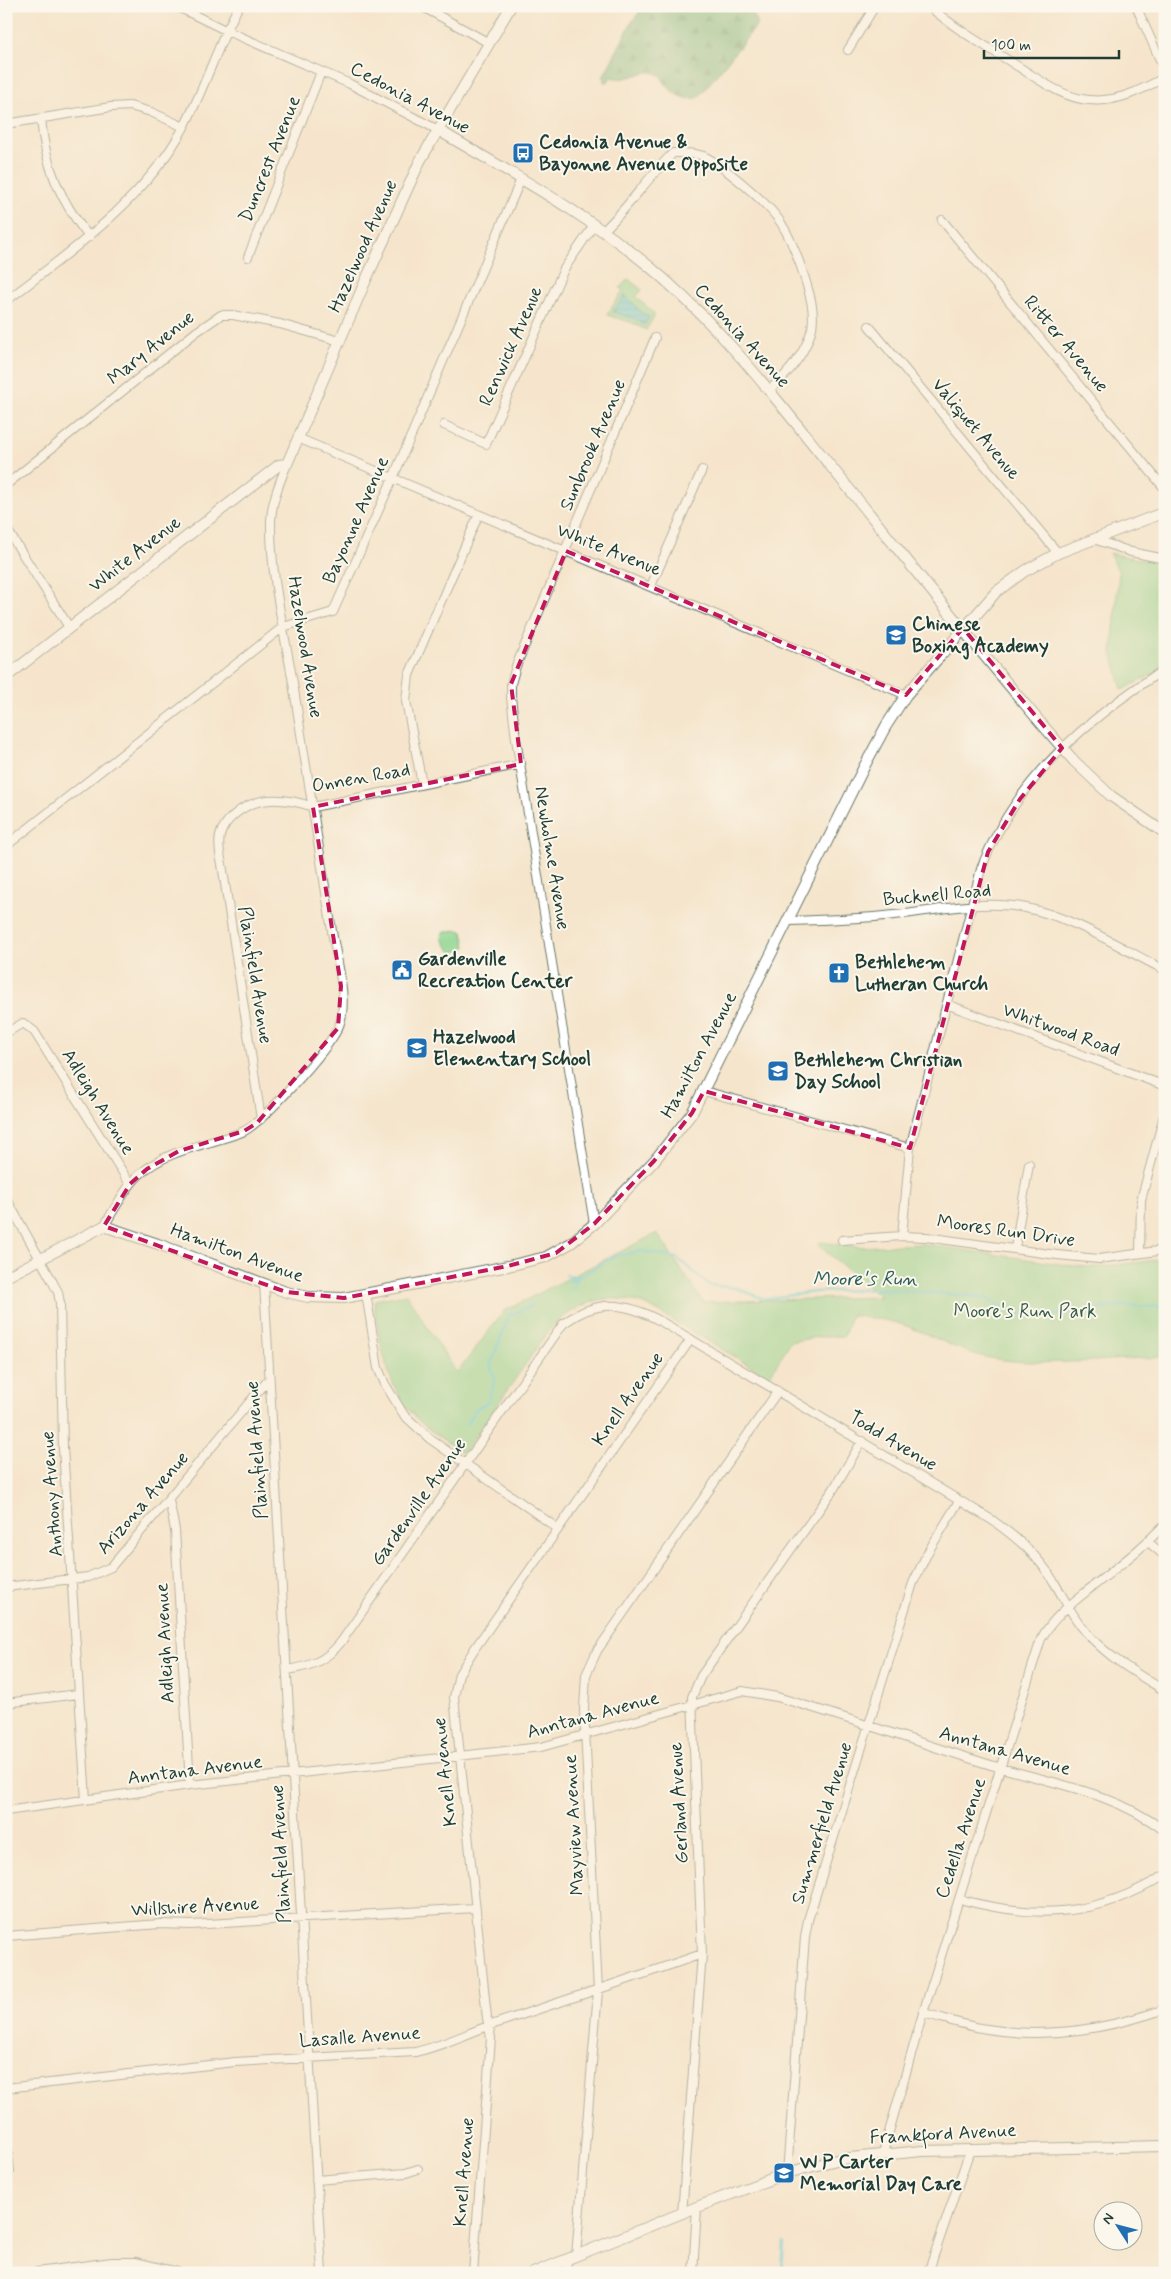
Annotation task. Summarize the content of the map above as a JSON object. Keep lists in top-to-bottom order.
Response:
{
  "streets": {
    "street": [
      "Cedonia Avenue",
      "Duncrest Avenue",
      "Hazelwood Avenue",
      "Ritter Avenue",
      "Renwick Avenue",
      "Mary Avenue",
      "Valiquet Avenue",
      "Sunbrook Avenue",
      "Bayonne Avenue",
      "White Avenue",
      "Onnen Road",
      "Newholme Avenue",
      "Bucknell Road",
      "Plainfield Avenue",
      "Whitwood Road",
      "Hamilton Avenue",
      "Adleigh Avenue",
      "Moores Run Drive",
      "Knell Avenue",
      "Todd Avenue",
      "Anthony Avenue",
      "Gardenville Avenue",
      "Arizona Avenue",
      "Anntana Avenue",
      "Gerland Avenue",
      "Summerfield Avenue",
      "Mayview Avenue",
      "Cedella Avenue",
      "Willshire Avenue",
      "Lasalle Avenue",
      "Frankford Avenue"
    ]
  },
  "crossings": [
    ["Cedonia Avenue", "Duncrest Avenue"],
    ["Cedonia Avenue", "Hazelwood Avenue"],
    ["Cedonia Avenue", "Renwick Avenue"],
    ["Cedonia Avenue", "Bayonne Avenue"],
    ["Cedonia Avenue", "Hamilton Avenue"],
    ["Hazelwood Avenue", "Mary Avenue"],
    ["Hazelwood Avenue", "Bayonne Avenue"],
    ["Hazelwood Avenue", "White Avenue"],
    ["Hazelwood Avenue", "Onnen Road"],
    ["Hazelwood Avenue", "Plainfield Avenue"],
    ["Hazelwood Avenue", "Hamilton Avenue"],
    ["Hazelwood Avenue", "Adleigh Avenue"],
    ["Valiquet Avenue", "Hamilton Avenue"],
    ["Sunbrook Avenue", "White Avenue"],
    ["Sunbrook Avenue", "Onnen Road"],
    ["Sunbrook Avenue", "Newholme Avenue"],
    ["Bayonne Avenue", "White Avenue"],
    ["White Avenue", "Hamilton Avenue"],
    ["Onnen Road", "Newholme Avenue"],
    ["Onnen Road", "Plainfield Avenue"],
    ["Newholme Avenue", "Hamilton Avenue"],
    ["Bucknell Road", "Hamilton Avenue"],
    ["Plainfield Avenue", "Hamilton Avenue"],
    ["Plainfield Avenue", "Gardenville Avenue"],
    ["Plainfield Avenue", "Arizona Avenue"],
    ["Plainfield Avenue", "Anntana Avenue"],
    ["Plainfield Avenue", "Willshire Avenue"],
    ["Plainfield Avenue", "Lasalle Avenue"],
    ["Adleigh Avenue", "Arizona Avenue"],
    ["Adleigh Avenue", "Anntana Avenue"],
    ["Knell Avenue", "Todd Avenue"],
    ["Knell Avenue", "Anntana Avenue"],
    ["Knell Avenue", "Willshire Avenue"],
    ["Knell Avenue", "Lasalle Avenue"],
    ["Todd Avenue", "Gardenville Avenue"],
    ["Todd Avenue", "Gerland Avenue"],
    ["Todd Avenue", "Summerfield Avenue"],
    ["Todd Avenue", "Mayview Avenue"],
    ["Todd Avenue", "Cedella Avenue"],
    ["Anthony Avenue", "Arizona Avenue"],
    ["Anthony Avenue", "Anntana Avenue"],
    ["Anntana Avenue", "Gerland Avenue"],
    ["Anntana Avenue", "Summerfield Avenue"],
    ["Anntana Avenue", "Mayview Avenue"],
    ["Anntana Avenue", "Cedella Avenue"],
    ["Gerland Avenue", "Lasalle Avenue"],
    ["Gerland Avenue", "Frankford Avenue"],
    ["Summerfield Avenue", "Frankford Avenue"],
    ["Mayview Avenue", "Lasalle Avenue"],
    ["Mayview Avenue", "Frankford Avenue"],
    ["Cedella Avenue", "Frankford Avenue"]
  ],
  "water": ["Moore's Run"],
  "parks": ["Moore's Run Park"],
  "places": {
    "bus stop": ["Cedonia Avenue & Bayonne Avenue Opposite"],
    "school or university": [
      "Chinese Boxing Academy",
      "Hazelwood Elementary School",
      "Bethlehem Christian Day School",
      "W P Carter Memorial Day Care"
    ],
    "public building": ["Gardenville Recreation Center"],
    "church": ["Bethlehem Lutheran Church"]
  },
  "scale_bar": "100 m",
  "north": "top left"
}
